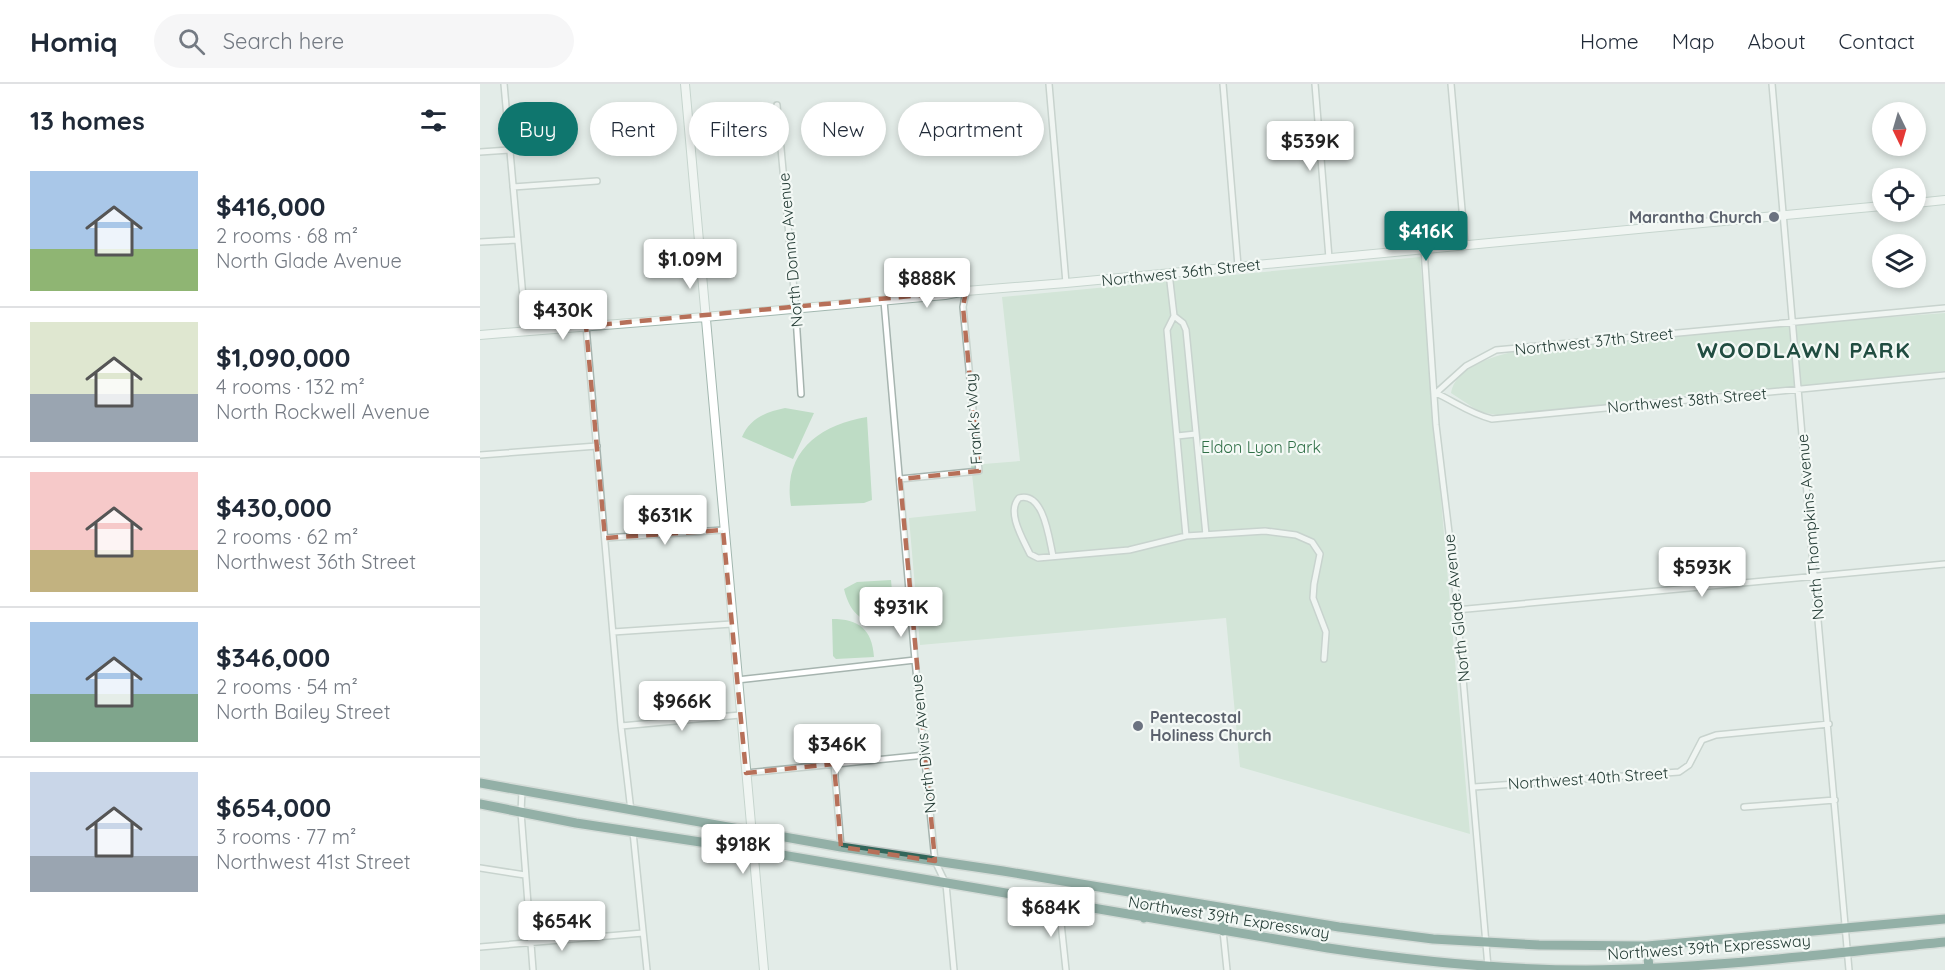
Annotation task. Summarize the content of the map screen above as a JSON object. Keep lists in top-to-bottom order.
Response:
{
  "streets": {
    "highway": ["Northwest 39th Expressway"],
    "street": [
      "North Donna Avenue",
      "Northwest 36th Street",
      "Northwest 37th Street",
      "Northwest 38th Street",
      "Frank's Way",
      "North Thompkins Avenue",
      "North Glade Avenue",
      "North Divis Avenue",
      "Northwest 40th Street"
    ]
  },
  "crossings": [
    ["North Donna Avenue", "Northwest 36th Street"],
    ["Northwest 36th Street", "Frank's Way"],
    ["Northwest 36th Street", "North Thompkins Avenue"],
    ["Northwest 36th Street", "North Glade Avenue"],
    ["Northwest 36th Street", "North Divis Avenue"],
    ["Northwest 37th Street", "Northwest 38th Street"],
    ["Northwest 37th Street", "North Thompkins Avenue"],
    ["Northwest 37th Street", "North Glade Avenue"],
    ["Northwest 38th Street", "North Thompkins Avenue"],
    ["Northwest 38th Street", "North Glade Avenue"],
    ["Frank's Way", "North Divis Avenue"],
    ["North Thompkins Avenue", "Northwest 40th Street"],
    ["North Thompkins Avenue", "Northwest 39th Expressway"],
    ["North Glade Avenue", "Northwest 40th Street"],
    ["North Glade Avenue", "Northwest 39th Expressway"],
    ["North Divis Avenue", "Northwest 39th Expressway"]
  ],
  "districts": ["WOODLAWN PARK"],
  "parks": ["Eldon Lyon Park"],
  "places": ["Marantha Church", "Pentecostal Holiness Church"],
  "north": "bottom",
  "page": {
    "header": "Homiq",
    "search": "Search here",
    "nav": [
      "Home",
      "Map",
      "About",
      "Contact"
    ],
    "heading": "13 homes",
    "chip": [
      "Buy",
      "Rent",
      "Filters",
      "New",
      "Apartment"
    ],
    "price": [
      "$539K",
      "$416K",
      "$1.09M",
      "$888K",
      "$430K",
      "$631K",
      "$593K",
      "$931K",
      "$966K",
      "$346K",
      "$918K",
      "$684K",
      "$654K"
    ],
    "list": [
      {
        "name": "$416,000",
        "note": "2 rooms · 68 m² · North Glade Avenue"
      },
      {
        "name": "$1,090,000",
        "note": "4 rooms · 132 m² · North Rockwell Avenue"
      },
      {
        "name": "$430,000",
        "note": "2 rooms · 62 m² · Northwest 36th Street"
      },
      {
        "name": "$346,000",
        "note": "2 rooms · 54 m² · North Bailey Street"
      },
      {
        "name": "$654,000",
        "note": "3 rooms · 77 m² · Northwest 41st Street"
      }
    ]
  }
}
